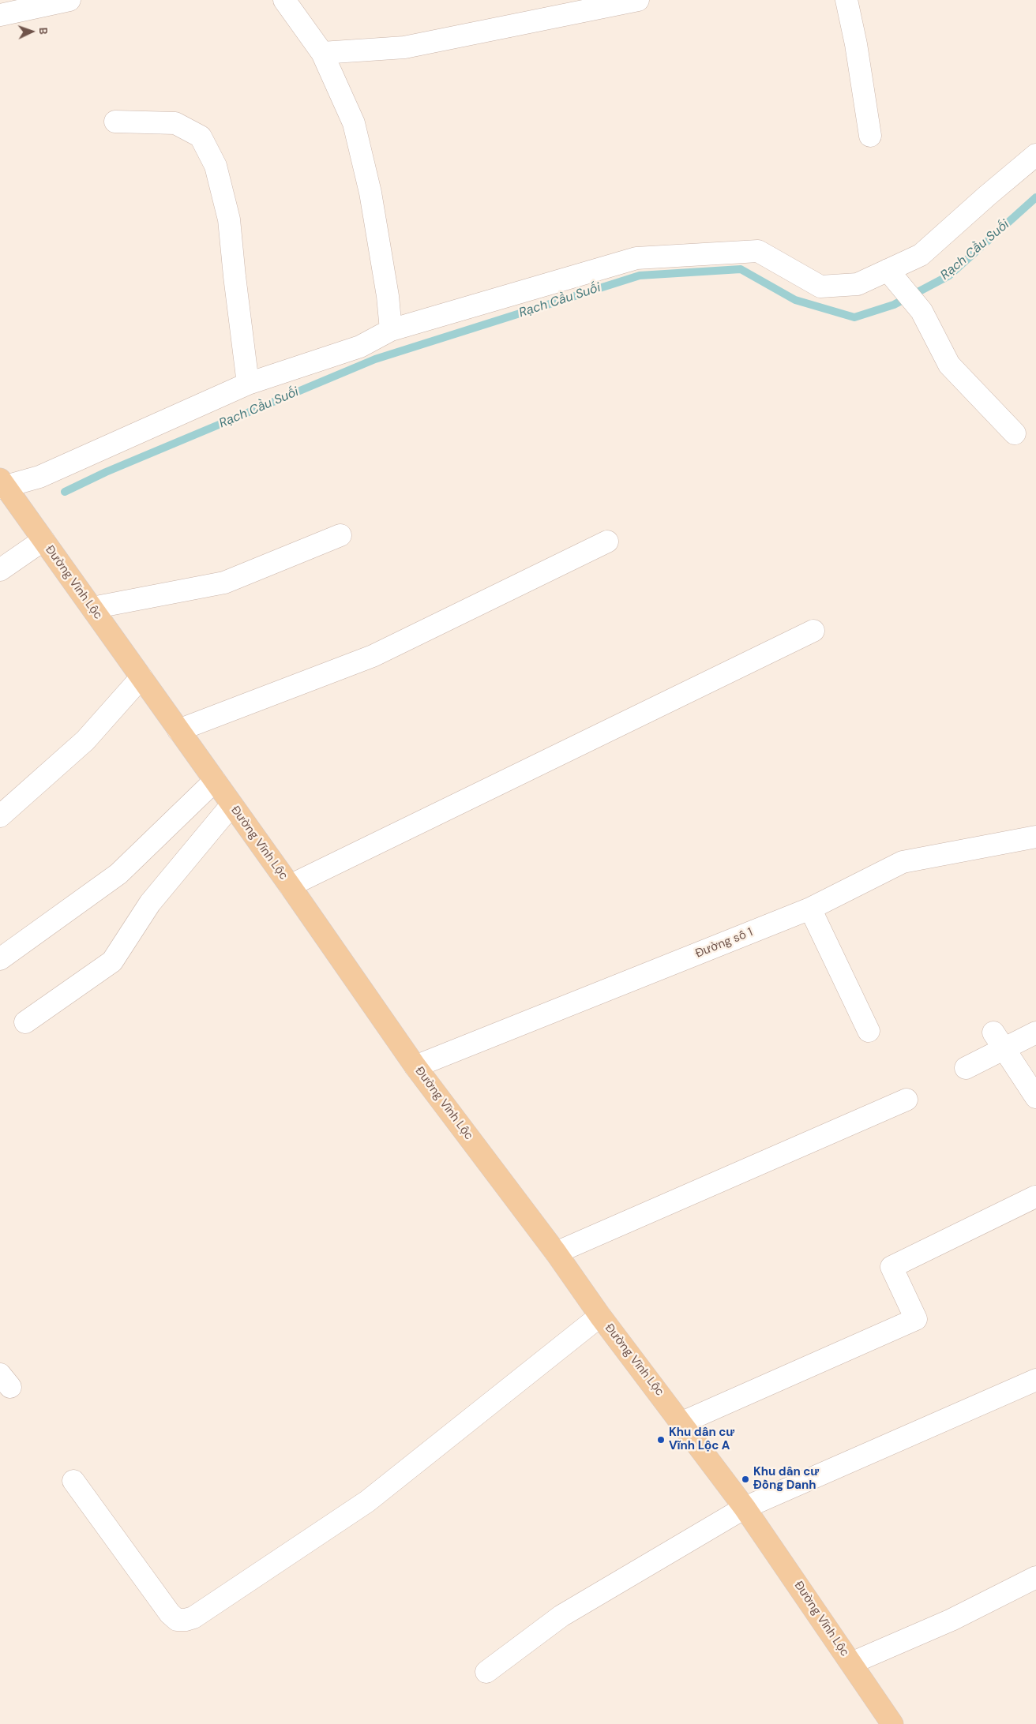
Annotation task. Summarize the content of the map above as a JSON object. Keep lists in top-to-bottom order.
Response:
{
  "streets": {
    "main road": ["Đường Vĩnh Lộc"],
    "street": ["Đường số 1"]
  },
  "crossings": [
    ["Đường Vĩnh Lộc", "Đường số 1"]
  ],
  "water": ["Rạch Cầu Suối"],
  "places": ["Khu dân cư Vĩnh Lộc A", "Khu dân cư Đồng Danh"],
  "north": "right"
}
